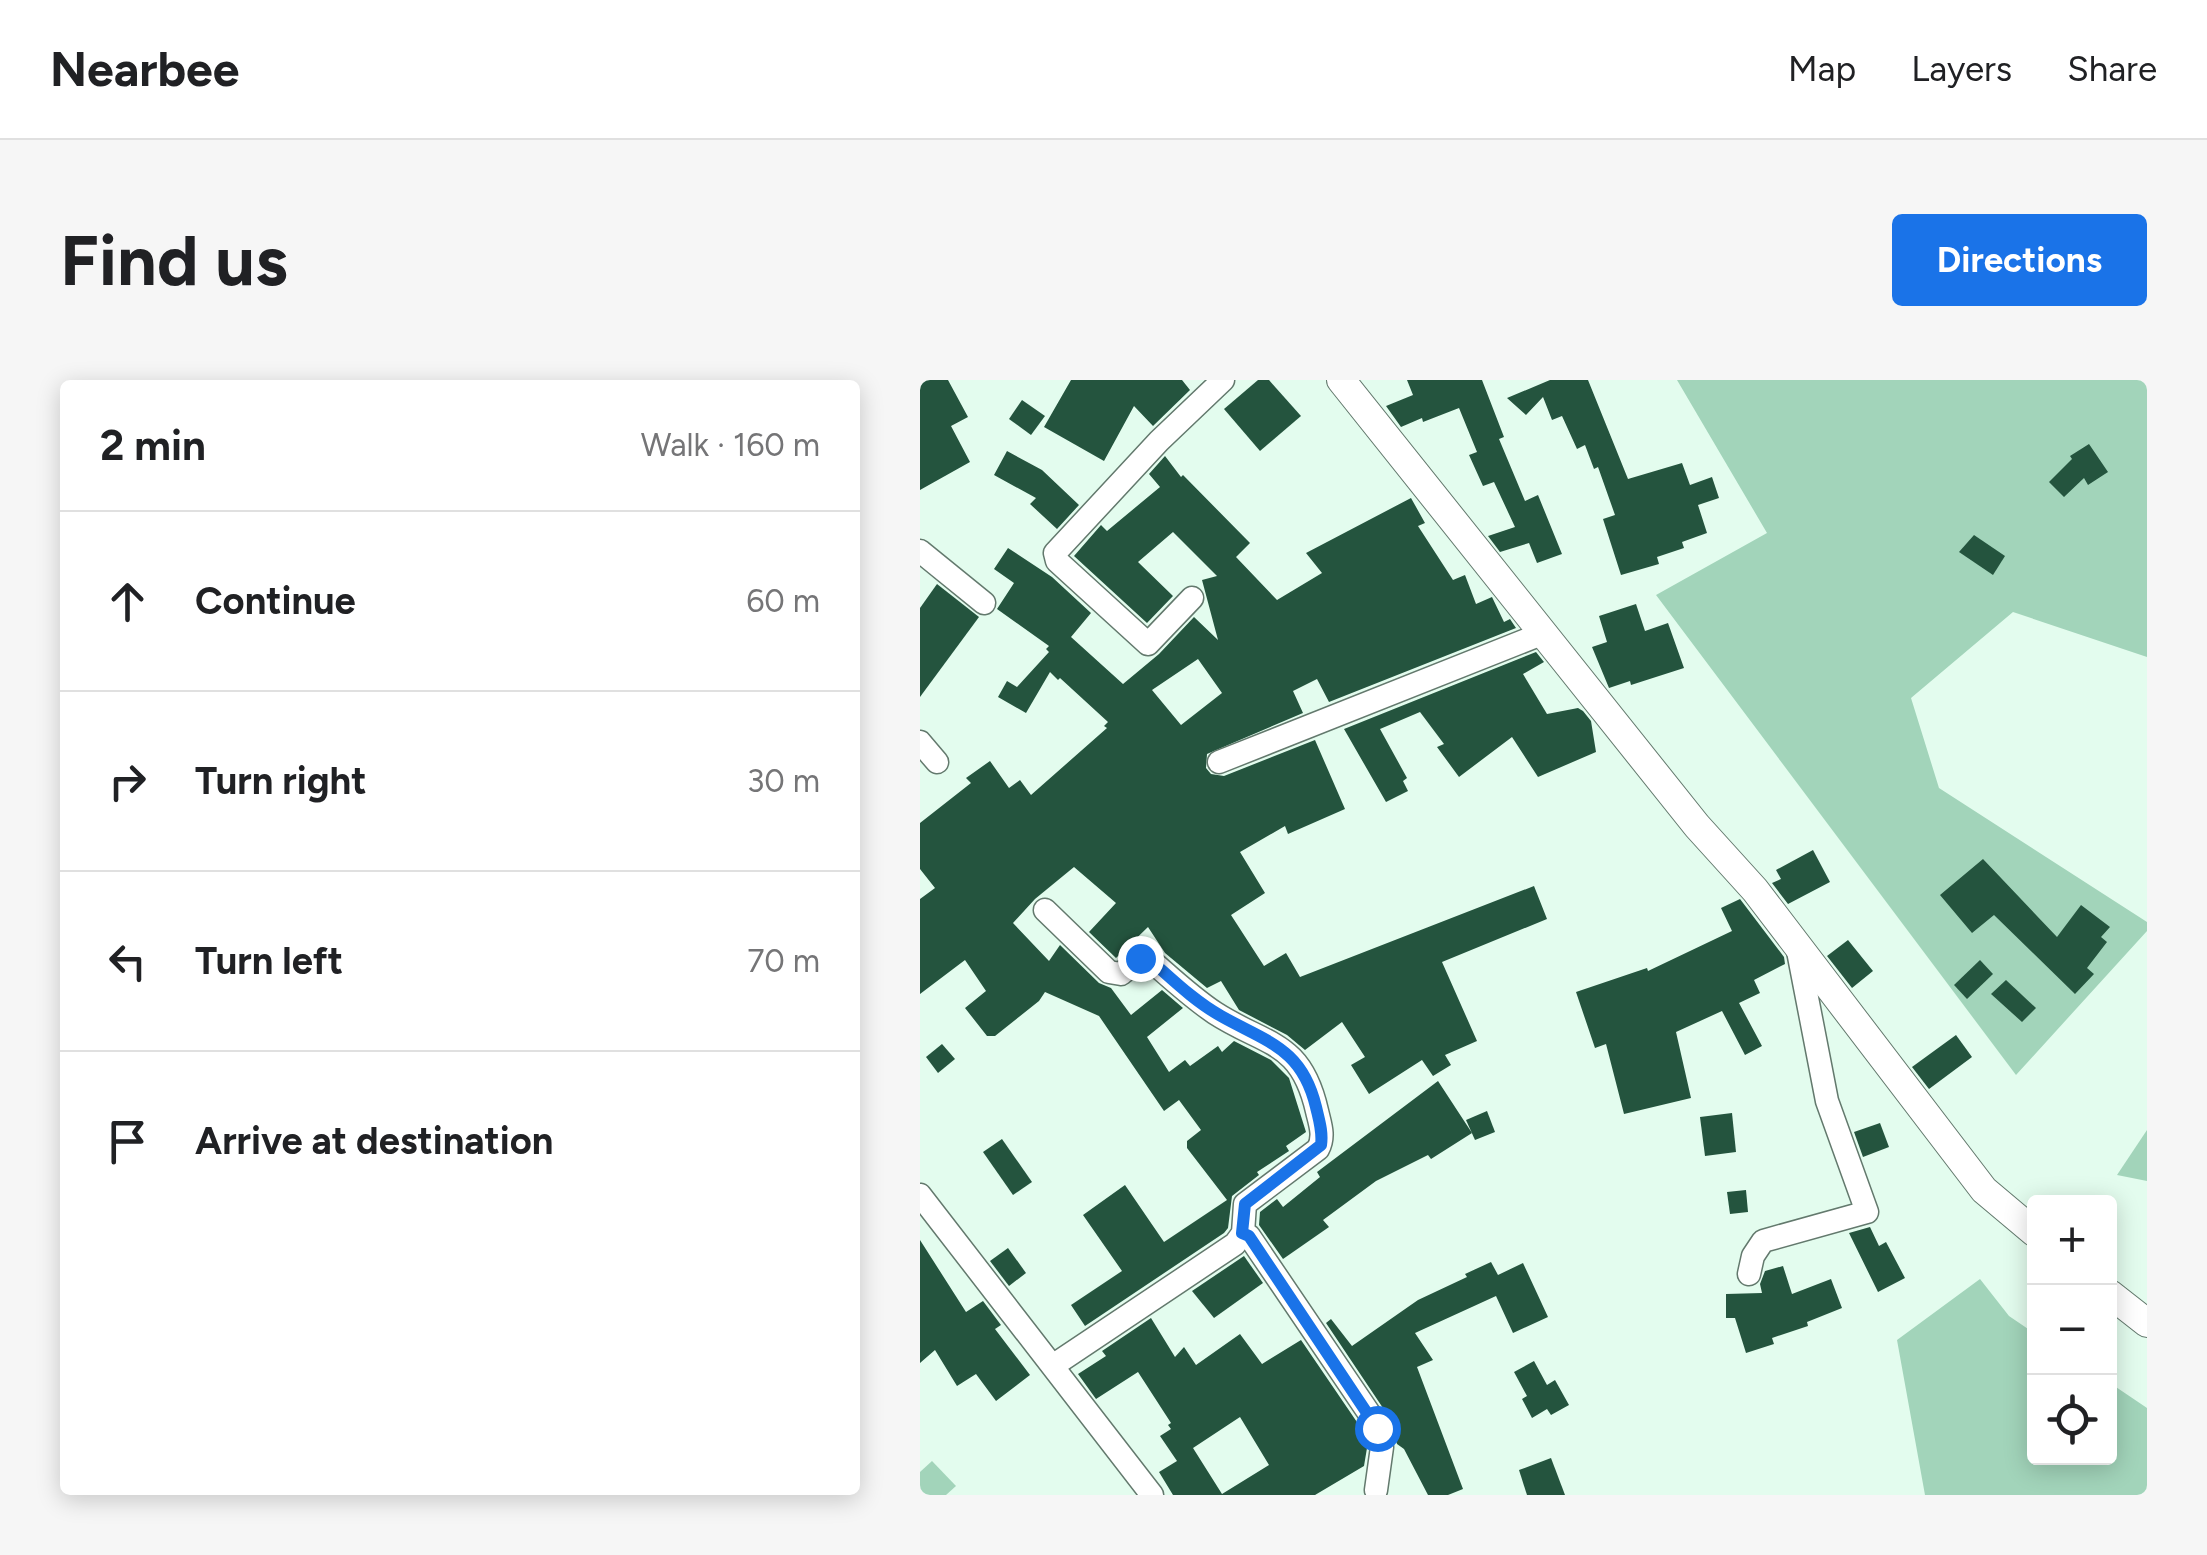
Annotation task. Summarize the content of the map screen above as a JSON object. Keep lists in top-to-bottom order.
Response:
{
  "page": {
    "header": "Nearbee",
    "nav": ["Map", "Layers", "Share"],
    "buttons": "Directions",
    "title": "Find us",
    "heading": ["2 min", "Walk · 160 m"],
    "list": [
      ["Continue", "60 m"],
      ["Turn right", "30 m"],
      ["Turn left", "70 m"],
      "Arrive at destination"
    ],
    "map_buttons": ["+", "−"]
  }
}
